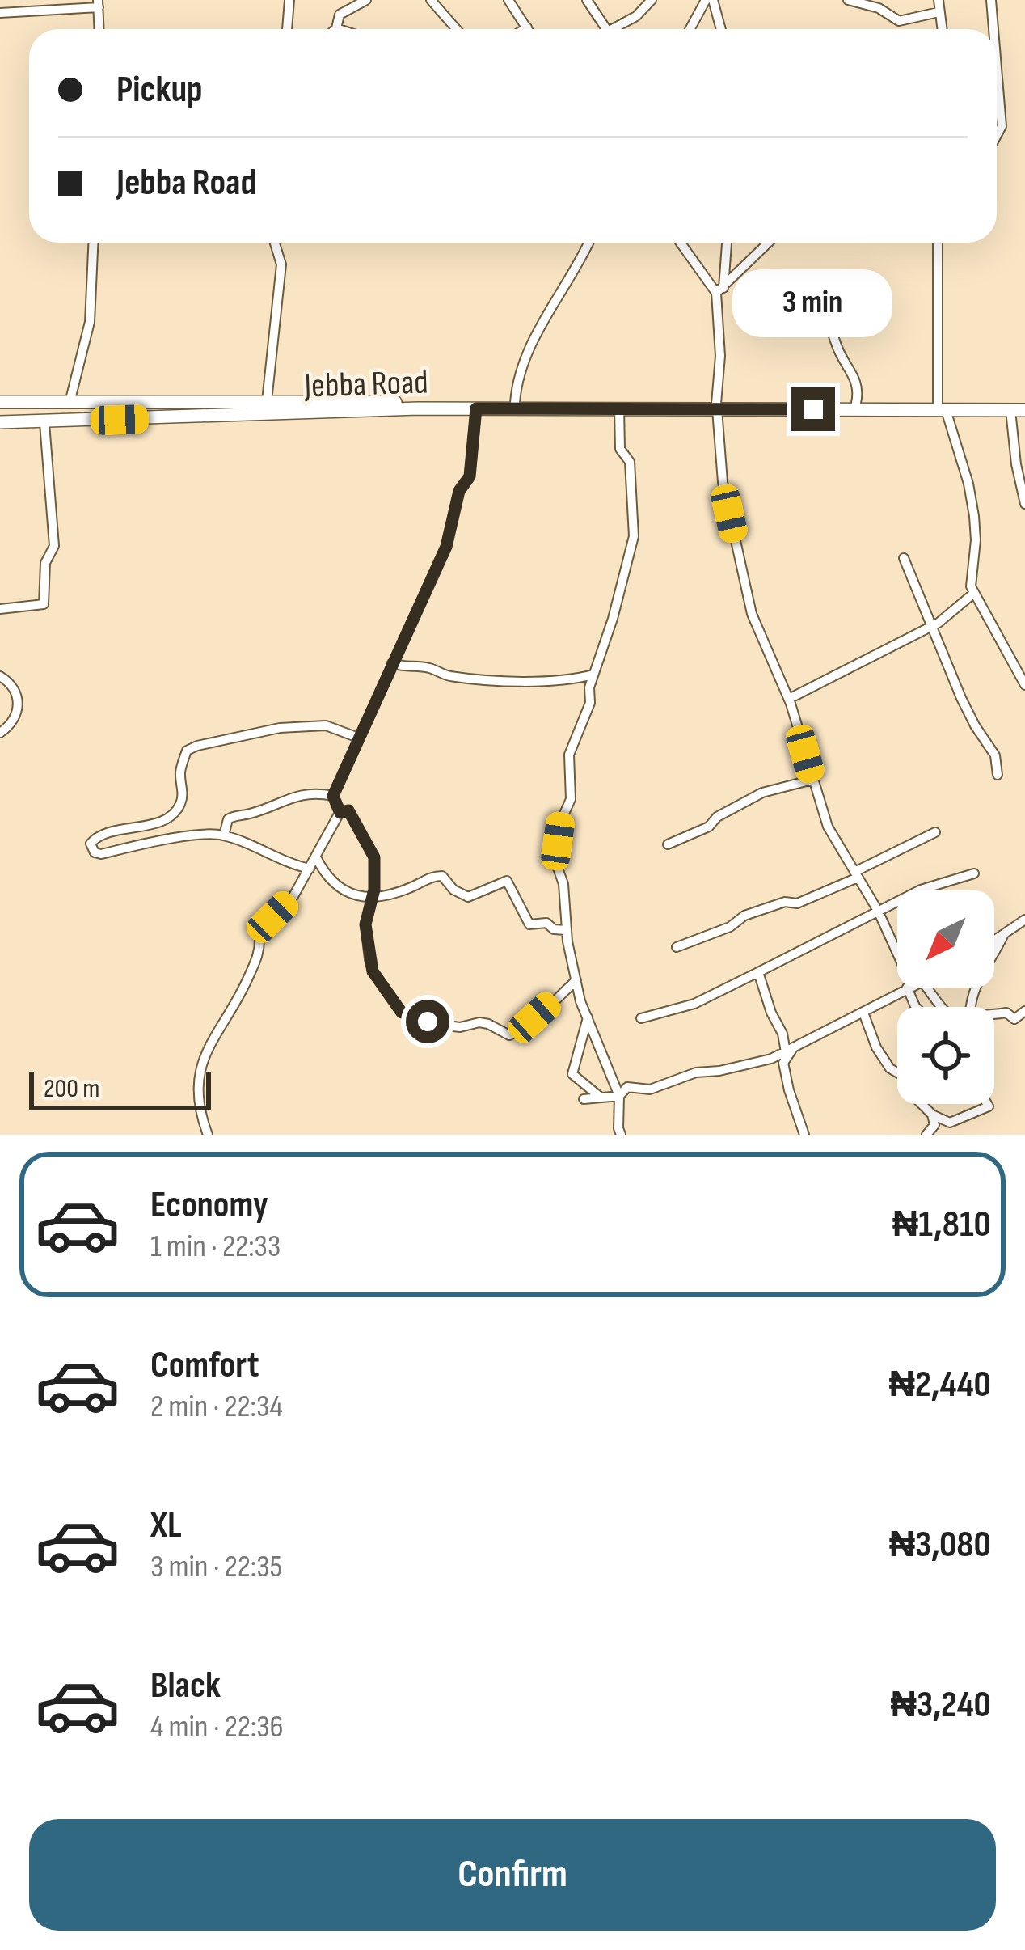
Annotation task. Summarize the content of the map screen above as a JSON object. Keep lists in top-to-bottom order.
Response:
{
  "streets": {
    "highway": ["Jebba Road"]
  },
  "scale_bar": "200 m",
  "north": "bottom left",
  "page": {
    "banner": ["Pickup", "Jebba Road"],
    "bubble": "3 min",
    "scale": "200 m",
    "list": [
      {
        "name": "Economy",
        "note": "1 min · 22:33",
        "value": "₦1,810"
      },
      {
        "name": "Comfort",
        "note": "2 min · 22:34",
        "value": "₦2,440"
      },
      {
        "name": "XL",
        "note": "3 min · 22:35",
        "value": "₦3,080"
      },
      {
        "name": "Black",
        "note": "4 min · 22:36",
        "value": "₦3,240"
      }
    ],
    "buttons": "Confirm"
  }
}
